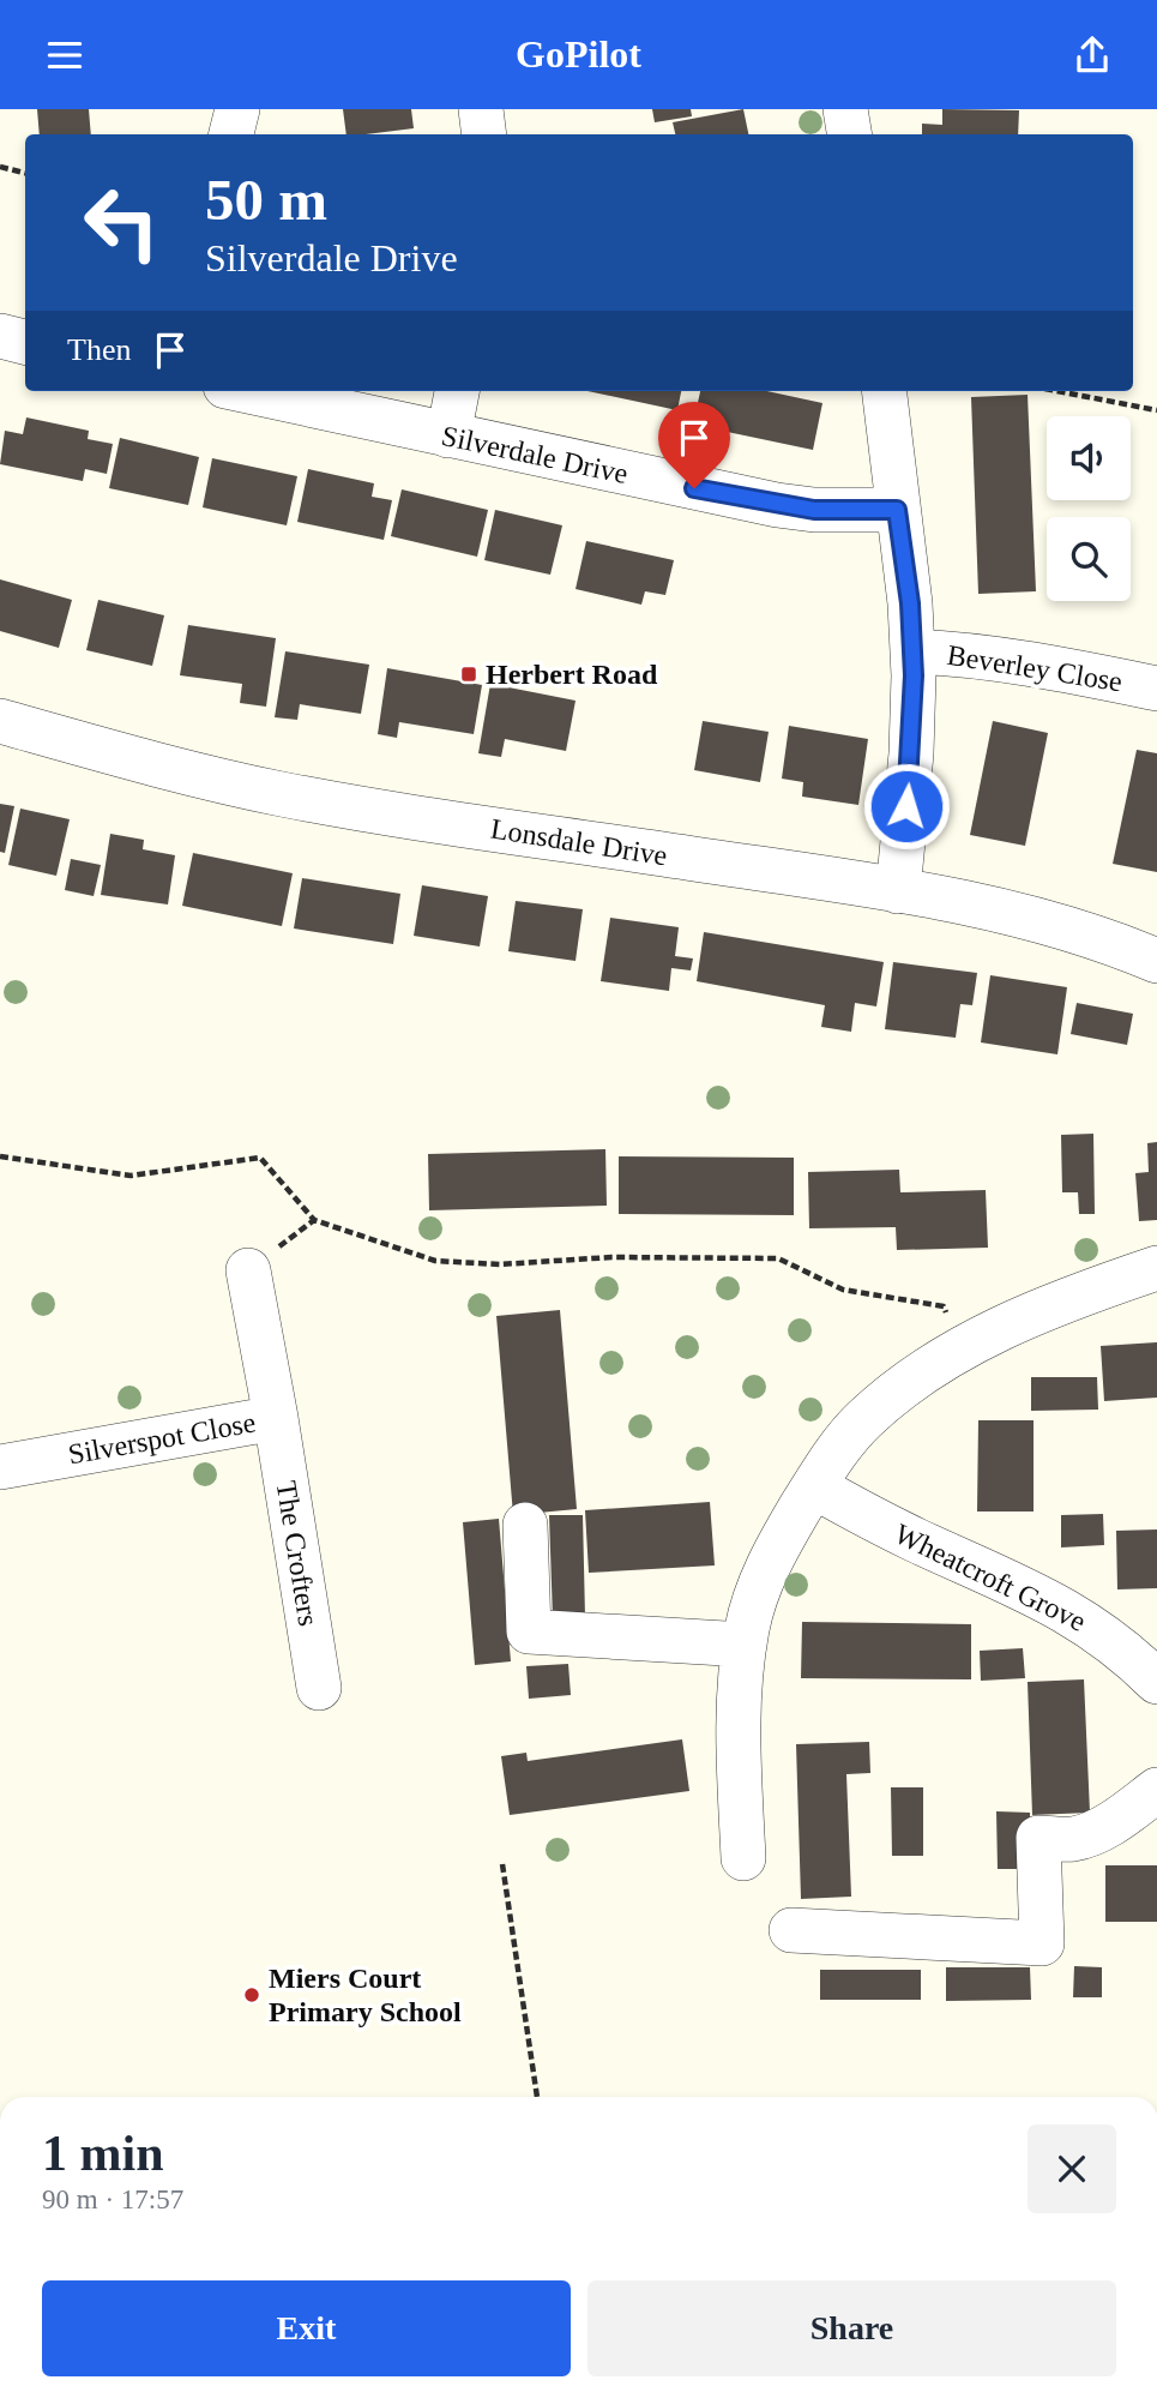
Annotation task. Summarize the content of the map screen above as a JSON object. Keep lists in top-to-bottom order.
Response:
{
  "streets": {
    "street": [
      "Silverdale Drive",
      "Beverley Close",
      "Lonsdale Drive",
      "Silverspot Close",
      "The Crofters",
      "Wheatcroft Grove"
    ]
  },
  "crossings": [
    ["Silverspot Close", "The Crofters"]
  ],
  "places": {
    "transit": ["Herbert Road"],
    "other": ["Miers Court Primary School"]
  },
  "page": {
    "header": "GoPilot",
    "turn": ["50 m", "Silverdale Drive"],
    "then": "Then",
    "heading": ["1 min", "90 m · 17:57"],
    "buttons": ["Exit", "Share"]
  }
}
